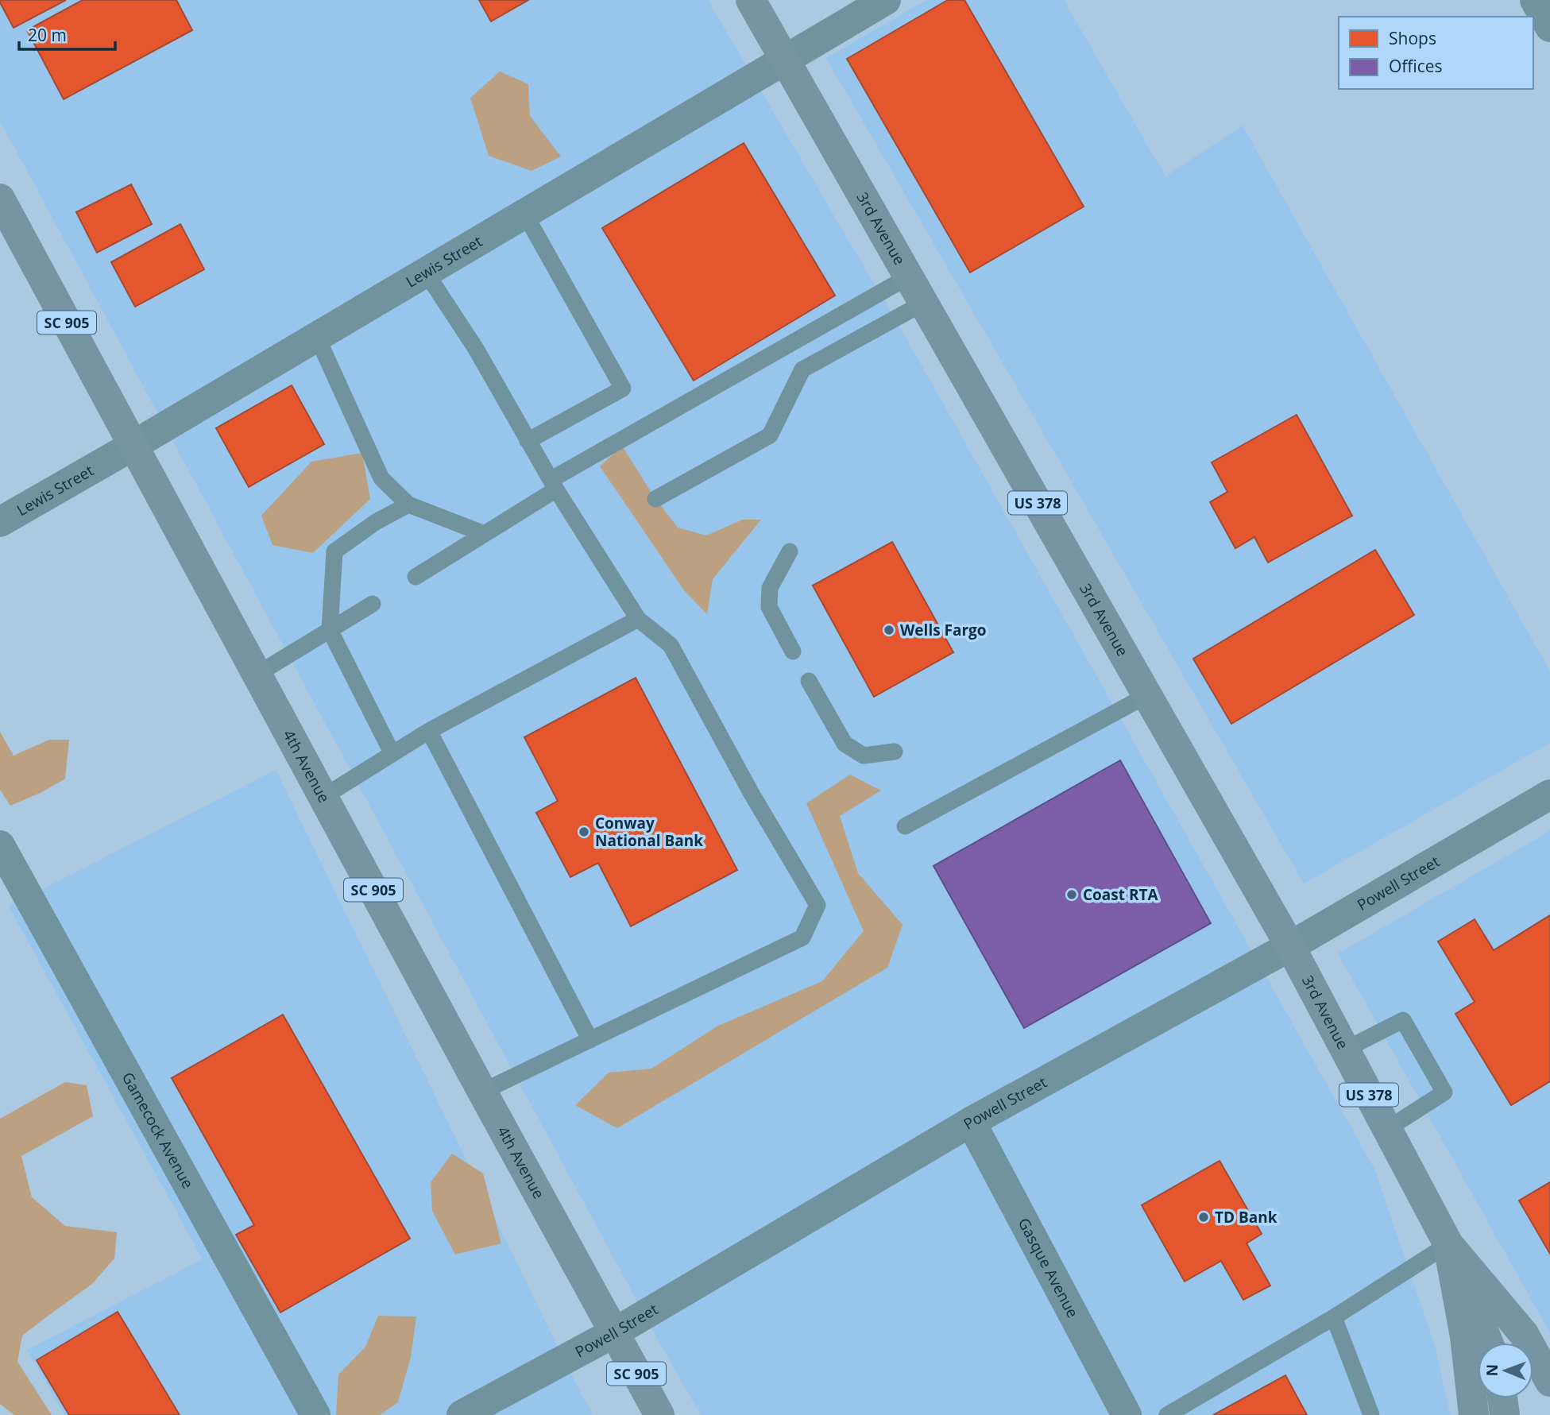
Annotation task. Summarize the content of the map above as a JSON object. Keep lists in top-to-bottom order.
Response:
{
  "streets": {
    "main road": [
      "3rd Avenue",
      "SC 905",
      "US 378",
      "4th Avenue"
    ],
    "street": [
      "Lewis Street",
      "Powell Street",
      "Gamecock Avenue",
      "Gasque Avenue"
    ]
  },
  "crossings": [
    ["3rd Avenue", "Lewis Street"],
    ["3rd Avenue", "US 378"],
    ["3rd Avenue", "Powell Street"],
    ["Lewis Street", "4th Avenue"],
    ["4th Avenue", "Powell Street"],
    ["Powell Street", "Gasque Avenue"]
  ],
  "places": [
    "Wells Fargo",
    "Conway National Bank",
    "Coast RTA",
    "TD Bank"
  ],
  "legend": ["Shops", "Offices"],
  "scale_bar": "20 m",
  "north": "left"
}
